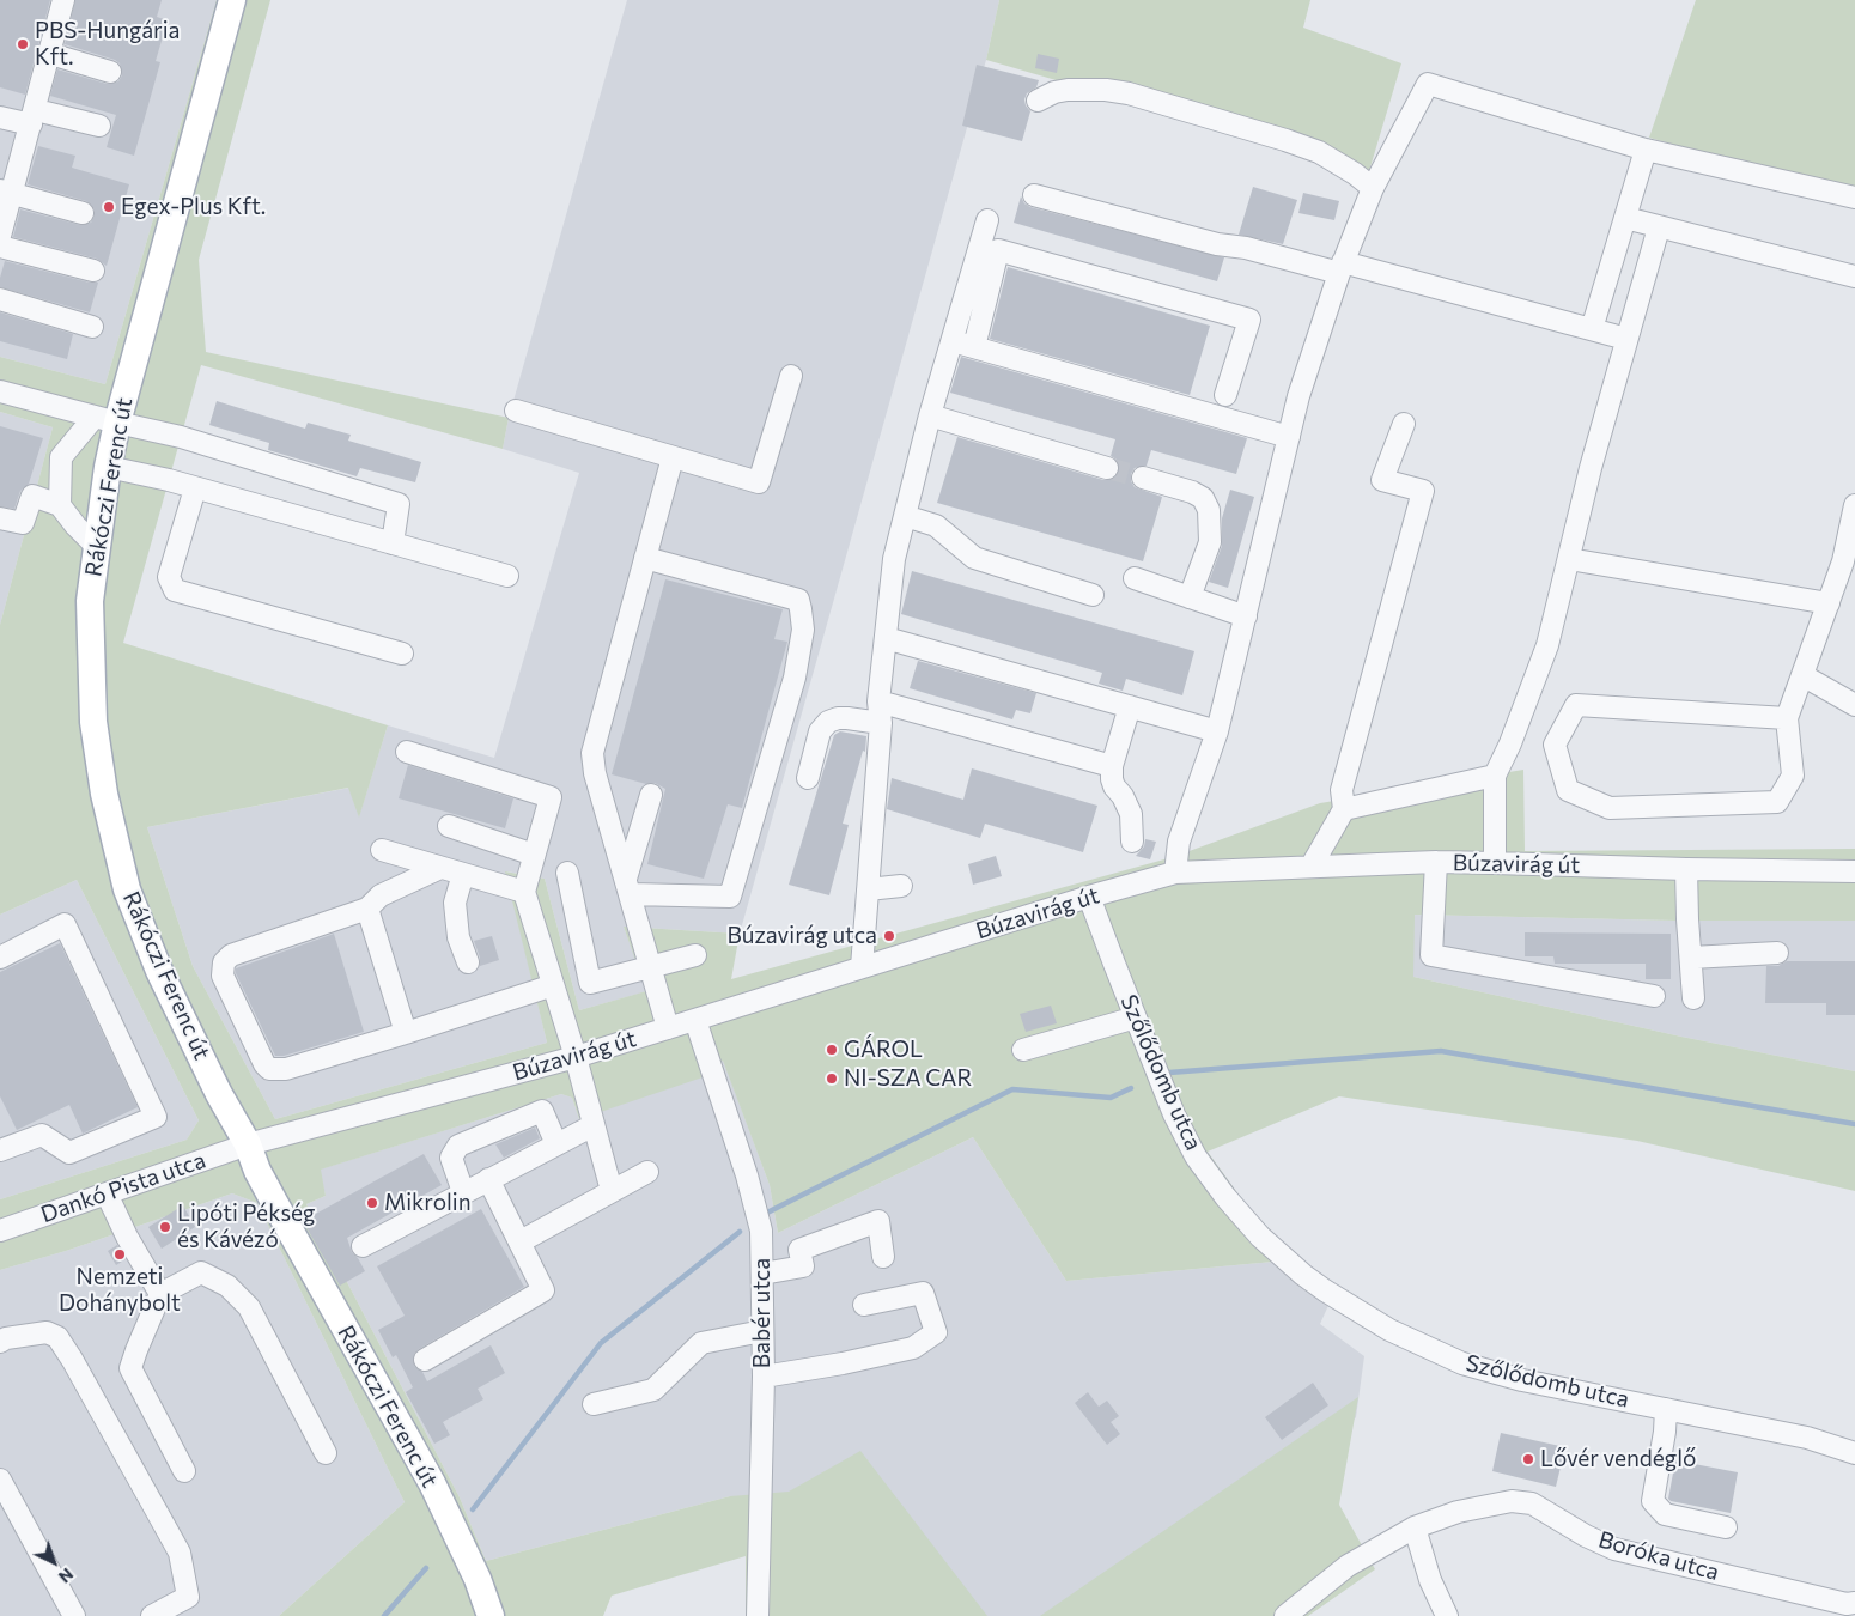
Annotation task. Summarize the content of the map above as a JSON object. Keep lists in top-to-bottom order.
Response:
{
  "streets": {
    "main road": ["Rákóczi Ferenc út"],
    "street": [
      "Búzavirág út",
      "Szőlődomb utca",
      "Dankó Pista utca",
      "Babér utca",
      "Boróka utca"
    ]
  },
  "crossings": [
    ["Rákóczi Ferenc út", "Búzavirág út"],
    ["Rákóczi Ferenc út", "Dankó Pista utca"],
    ["Búzavirág út", "Szőlődomb utca"],
    ["Búzavirág út", "Dankó Pista utca"],
    ["Búzavirág út", "Babér utca"]
  ],
  "places": [
    "PBS-Hungária Kft.",
    "Egex-Plus Kft.",
    "Búzavirág utca",
    "GÁROL",
    "NI-SZA CAR",
    "Mikrolin",
    "Lipóti Pékség és Kávézó",
    "Nemzeti Dohánybolt",
    "Lővér vendéglő"
  ],
  "north": "bottom right"
}
